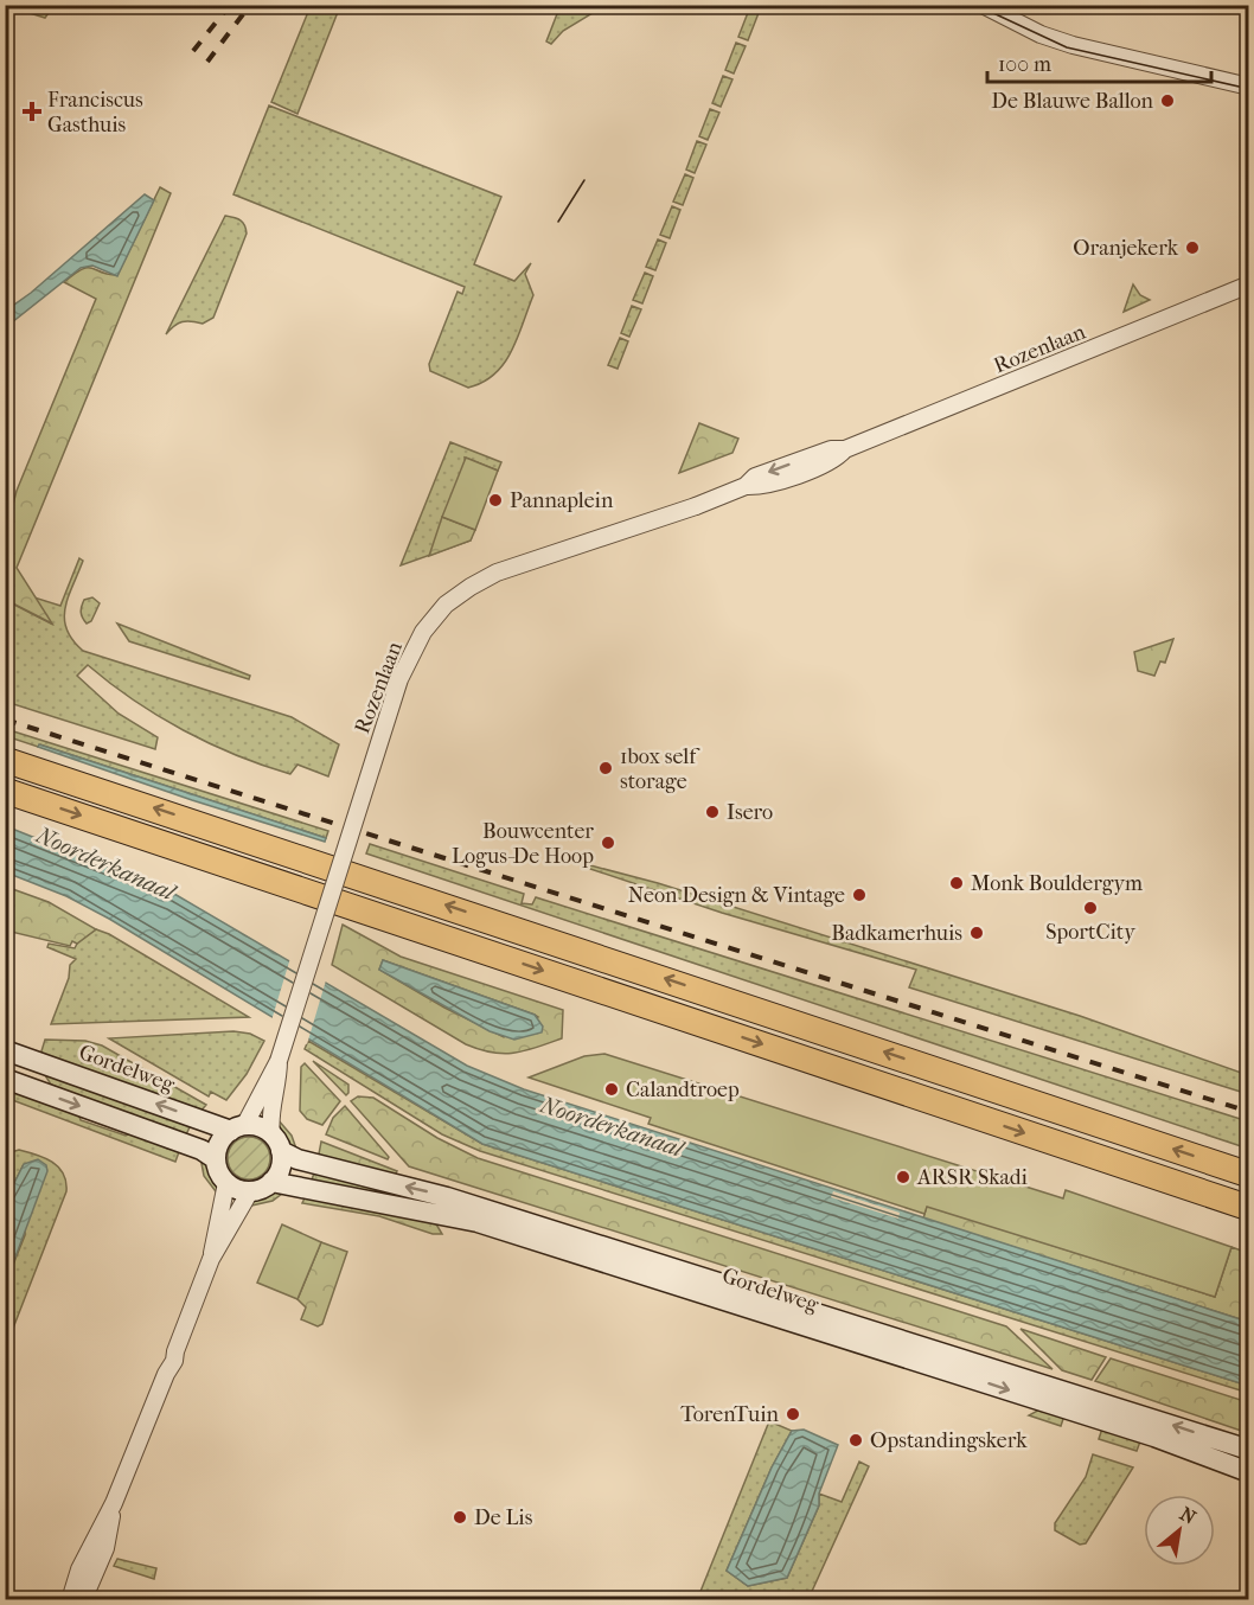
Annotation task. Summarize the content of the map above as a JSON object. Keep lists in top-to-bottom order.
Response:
{
  "streets": {
    "main road": ["Gordelweg"],
    "street": ["Rozenlaan"]
  },
  "crossings": [
    ["Rozenlaan", "Gordelweg"]
  ],
  "water": ["Noorderkanaal"],
  "places": {
    "other": [
      "De Blauwe Ballon",
      "Oranjekerk",
      "Pannaplein",
      "1box self storage",
      "Isero",
      "Bouwcenter Logus-De Hoop",
      "Monk Bouldergym",
      "Neon Design & Vintage",
      "SportCity",
      "Badkamerhuis",
      "Calandtroep",
      "ARSR Skadi",
      "TorenTuin",
      "Opstandingskerk",
      "De Lis"
    ],
    "health": ["Franciscus Gasthuis"]
  },
  "scale_bar": "100 m",
  "north": "top right"
}
